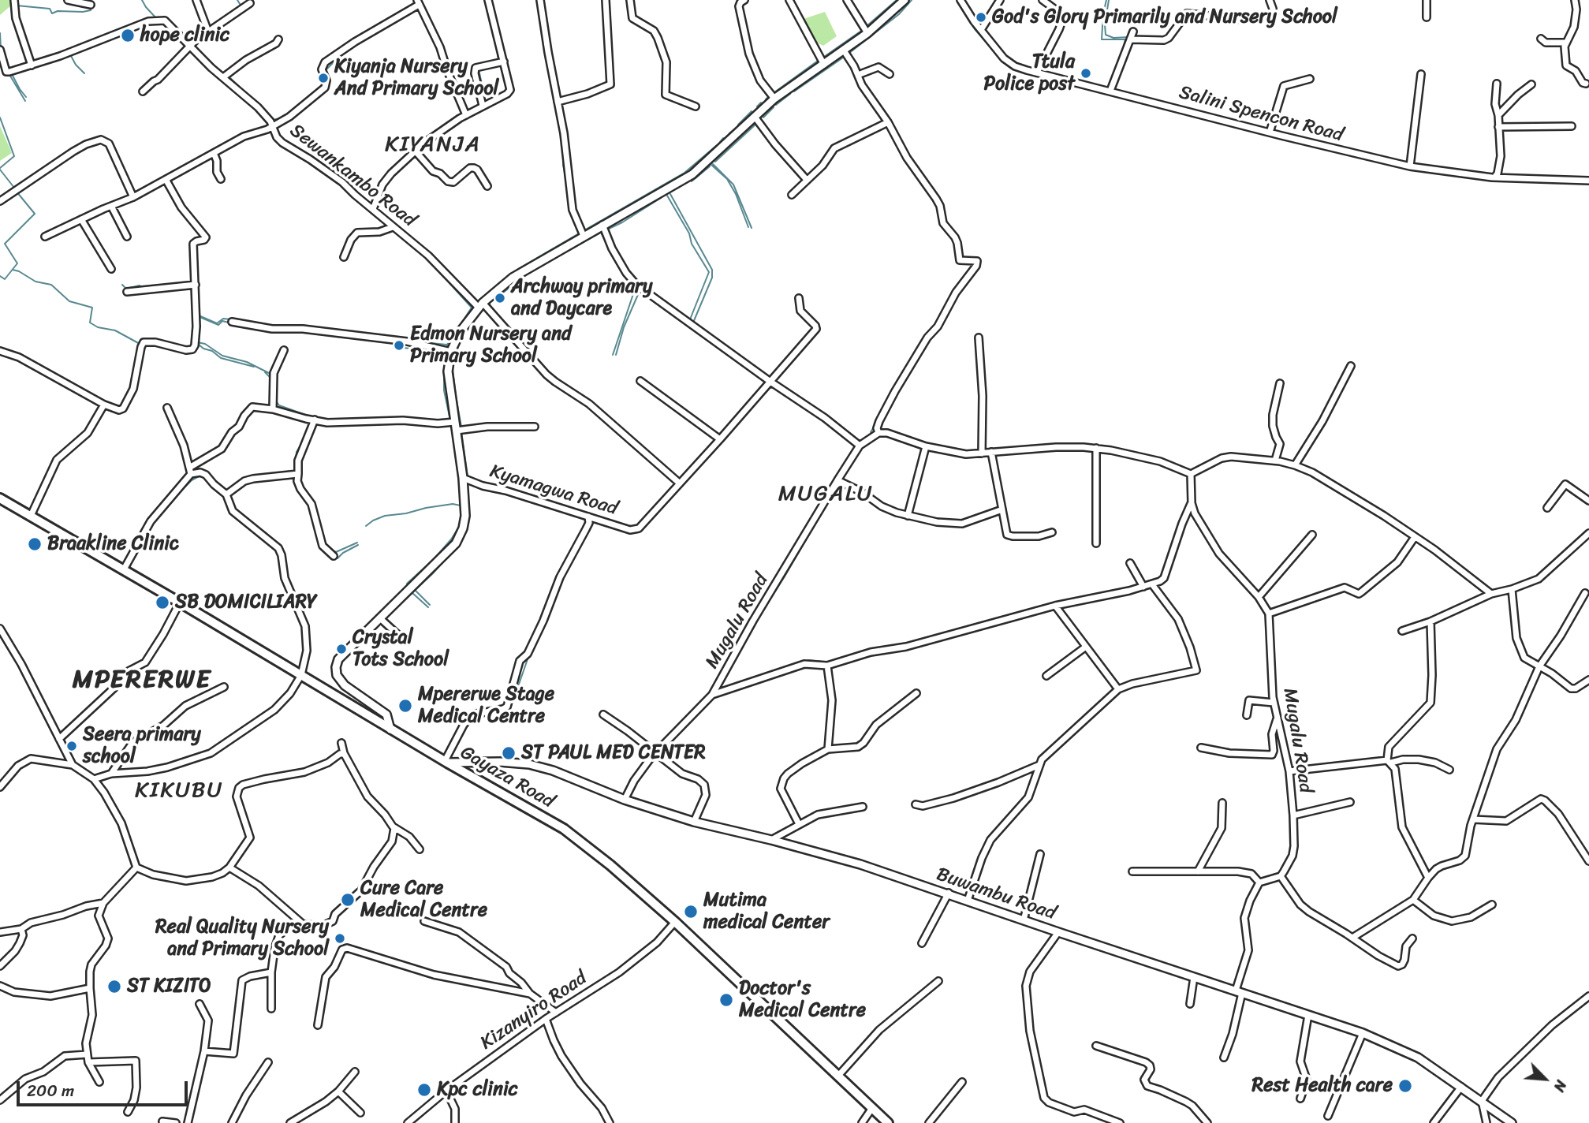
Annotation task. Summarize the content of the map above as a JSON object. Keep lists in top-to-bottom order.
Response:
{
  "streets": {
    "main road": ["Gayaza Road"],
    "street": [
      "Salini Spencon Road",
      "Sewankambo Road",
      "Kyamagwa Road",
      "Mugalu Road",
      "Buwambu Road",
      "Kizanyiro Road"
    ]
  },
  "crossings": [
    ["Sewankambo Road", "Kyamagwa Road"],
    ["Mugalu Road", "Buwambu Road"],
    ["Gayaza Road", "Buwambu Road"],
    ["Gayaza Road", "Kizanyiro Road"]
  ],
  "districts": [
    "KIYANJA",
    "MUGALU",
    "MPERERWE",
    "KIKUBU"
  ],
  "places": [
    "God's Glory Primarily and Nursery School",
    "hope clinic",
    "Ttula Police post",
    "Kiyanja Nursery And Primary School",
    "Archway primary and Daycare",
    "Edmon Nursery and Primary School",
    "Braakline Clinic",
    "SB DOMICILIARY",
    "Crystal Tots School",
    "Mpererwe Stage Medical Centre",
    "Seera primary school",
    "ST PAUL MED CENTER",
    "Cure Care Medical Centre",
    "Mutima medical Center",
    "Real Quality Nursery and Primary School",
    "ST KIZITO",
    "Doctor's Medical Centre",
    "Rest Health care",
    "Kpc clinic"
  ],
  "scale_bar": "200 m",
  "north": "bottom right"
}
